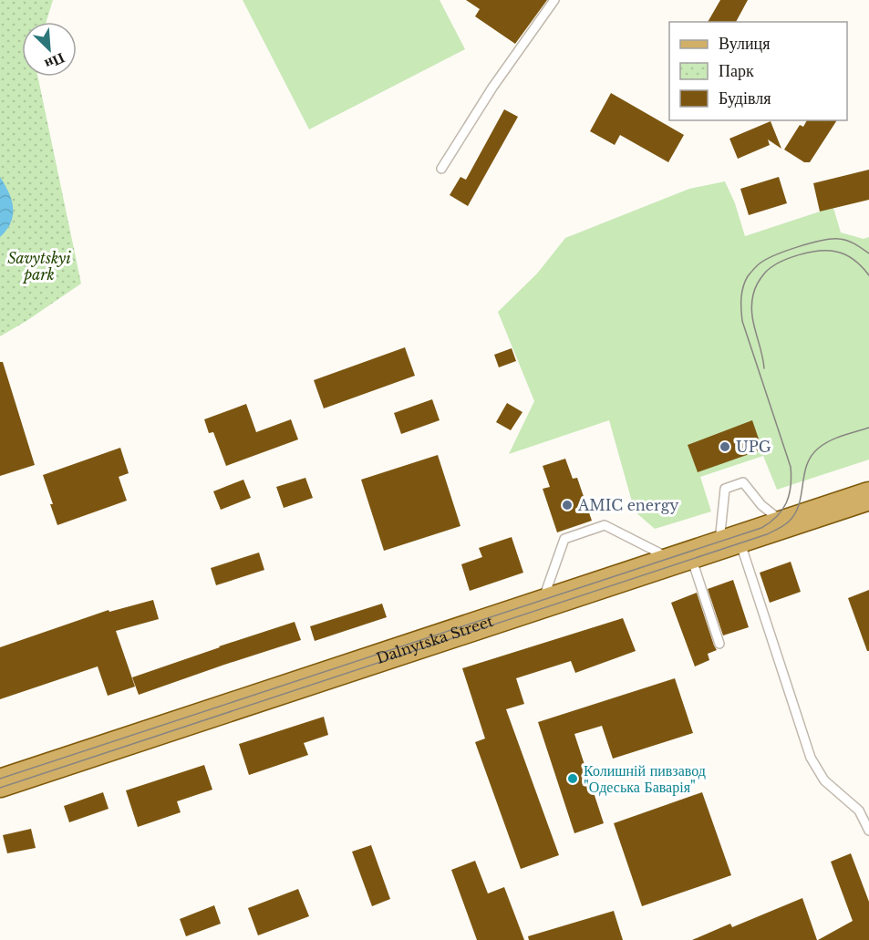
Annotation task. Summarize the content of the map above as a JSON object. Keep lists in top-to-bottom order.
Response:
{
  "streets": {
    "main road": ["Dalnytska Street"]
  },
  "parks": ["Savytskyi park"],
  "places": ["UPG", "AMIC energy", "Колишній пивзавод \"Одеська Баварія\""],
  "legend": ["Вулиця", "Парк", "Будівля"],
  "north": "bottom right"
}
